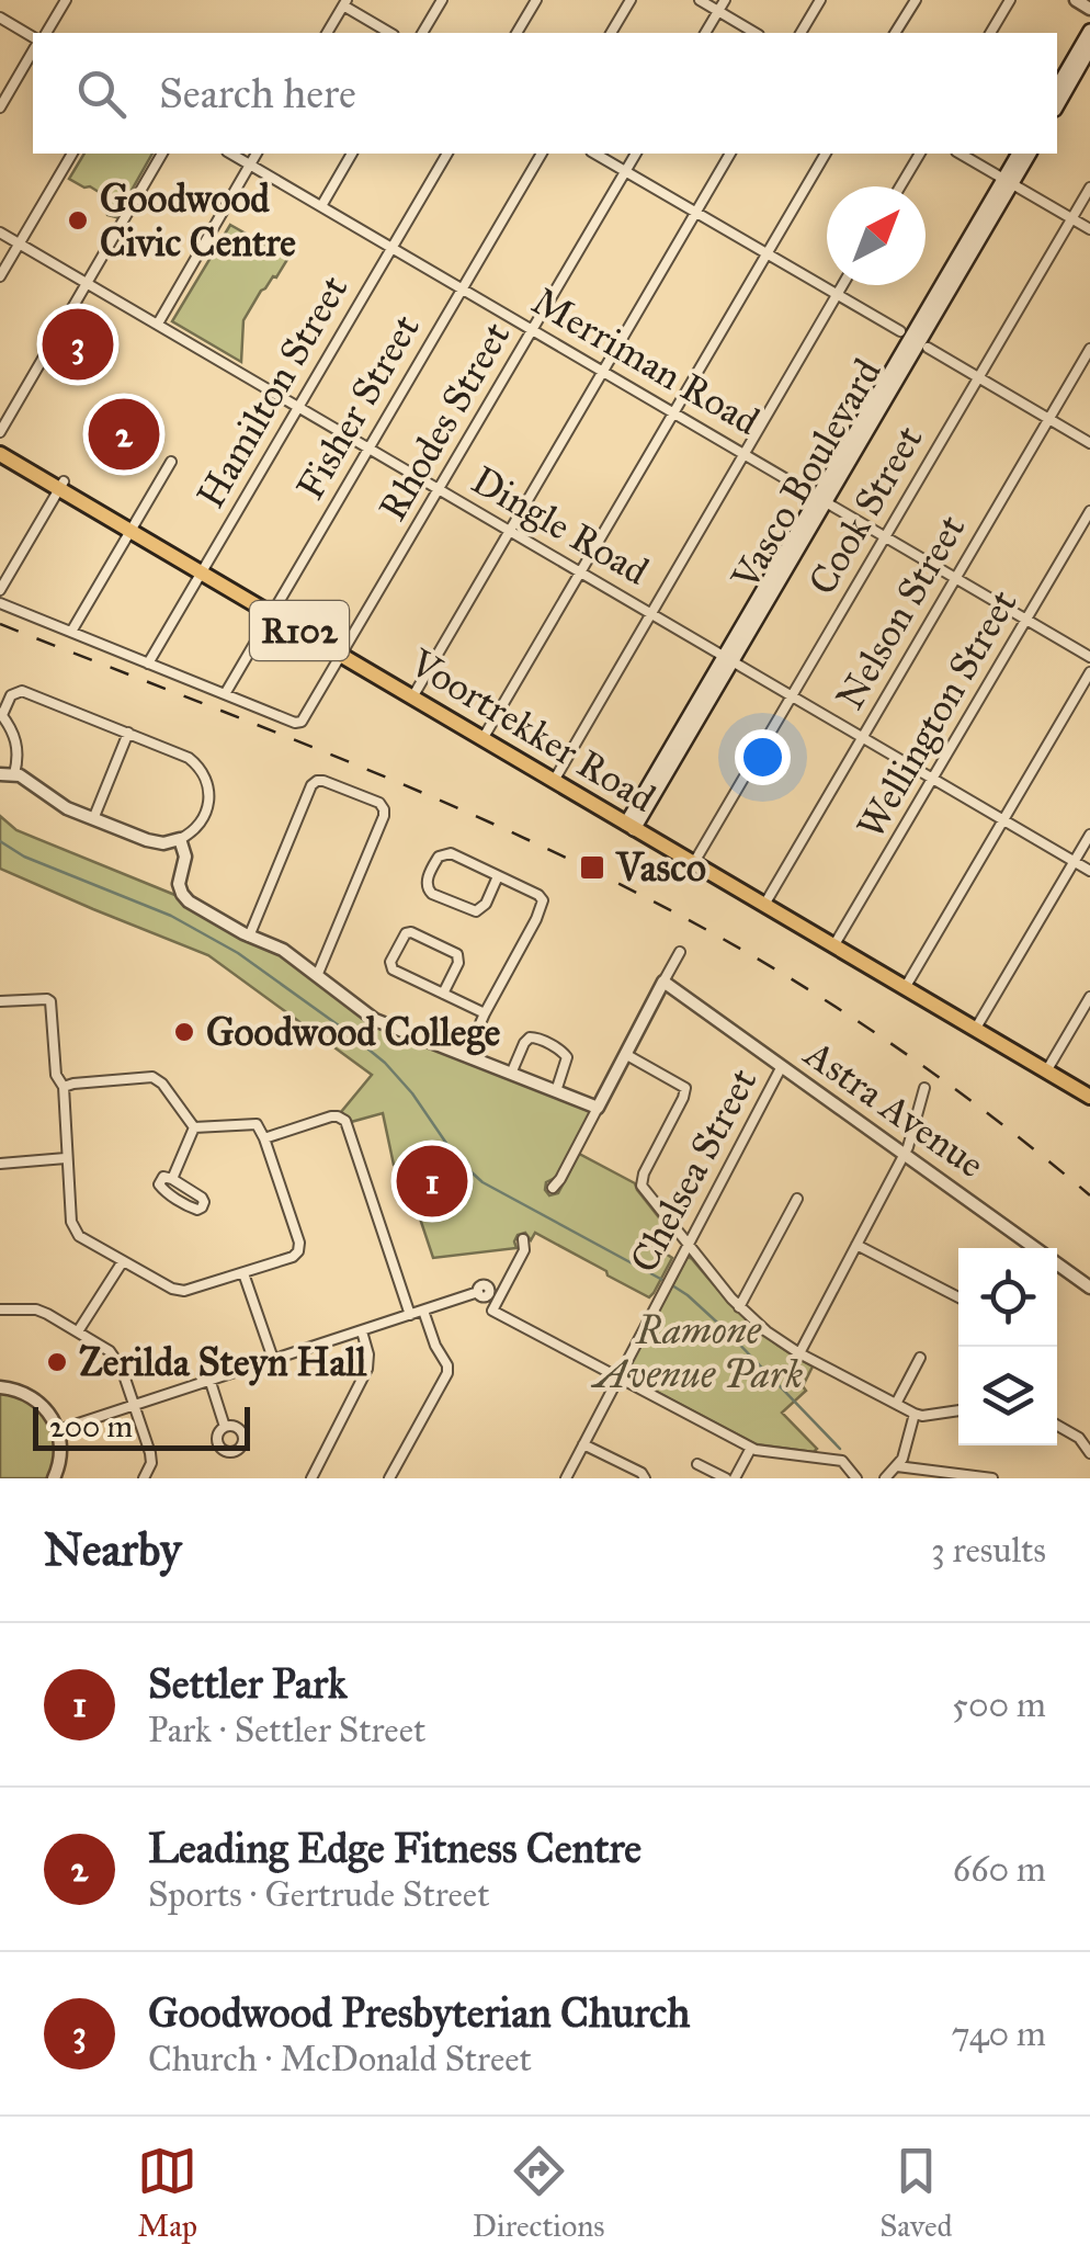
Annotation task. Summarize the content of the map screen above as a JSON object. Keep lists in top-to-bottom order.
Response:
{
  "streets": {
    "main road": ["Vasco Boulevard", "R102", "Voortrekker Road"],
    "street": [
      "Merriman Road",
      "Hamilton Street",
      "Fisher Street",
      "Rhodes Street",
      "Cook Street",
      "Dingle Road",
      "Nelson Street",
      "Wellington Street",
      "Astra Avenue",
      "Chelsea Street"
    ]
  },
  "crossings": [
    ["Merriman Road", "Hamilton Street"],
    ["Merriman Road", "Fisher Street"],
    ["Merriman Road", "Rhodes Street"],
    ["Merriman Road", "Vasco Boulevard"],
    ["Merriman Road", "Cook Street"],
    ["Merriman Road", "Nelson Street"],
    ["Merriman Road", "Wellington Street"],
    ["Hamilton Street", "Dingle Road"],
    ["Hamilton Street", "Voortrekker Road"],
    ["Fisher Street", "Rhodes Street"],
    ["Fisher Street", "Dingle Road"],
    ["Fisher Street", "Voortrekker Road"],
    ["Rhodes Street", "Dingle Road"],
    ["Rhodes Street", "Voortrekker Road"],
    ["Vasco Boulevard", "Dingle Road"],
    ["Vasco Boulevard", "Voortrekker Road"],
    ["Cook Street", "Dingle Road"],
    ["Cook Street", "Voortrekker Road"],
    ["Dingle Road", "Nelson Street"],
    ["Dingle Road", "Wellington Street"],
    ["Nelson Street", "Voortrekker Road"],
    ["Wellington Street", "Voortrekker Road"],
    ["Astra Avenue", "Chelsea Street"]
  ],
  "parks": ["Ramone Avenue Park"],
  "places": {
    "other": ["Goodwood Civic Centre", "Goodwood College", "Zerilda Steyn Hall"],
    "transit": ["Vasco"]
  },
  "scale_bar": "200 m",
  "north": "top right",
  "page": {
    "search": "Search here",
    "pins": ["3", "2", "1"],
    "scale": "200 m",
    "heading": ["Nearby", "3 results"],
    "list": [
      {
        "mark": "1",
        "name": "Settler Park",
        "note": "Park · Settler Street",
        "value": "500 m"
      },
      {
        "mark": "2",
        "name": "Leading Edge Fitness Centre",
        "note": "Sports · Gertrude Street",
        "value": "660 m"
      },
      {
        "mark": "3",
        "name": "Goodwood Presbyterian Church",
        "note": "Church · McDonald Street",
        "value": "740 m"
      }
    ],
    "nav": ["Map", "Directions", "Saved"]
  }
}
